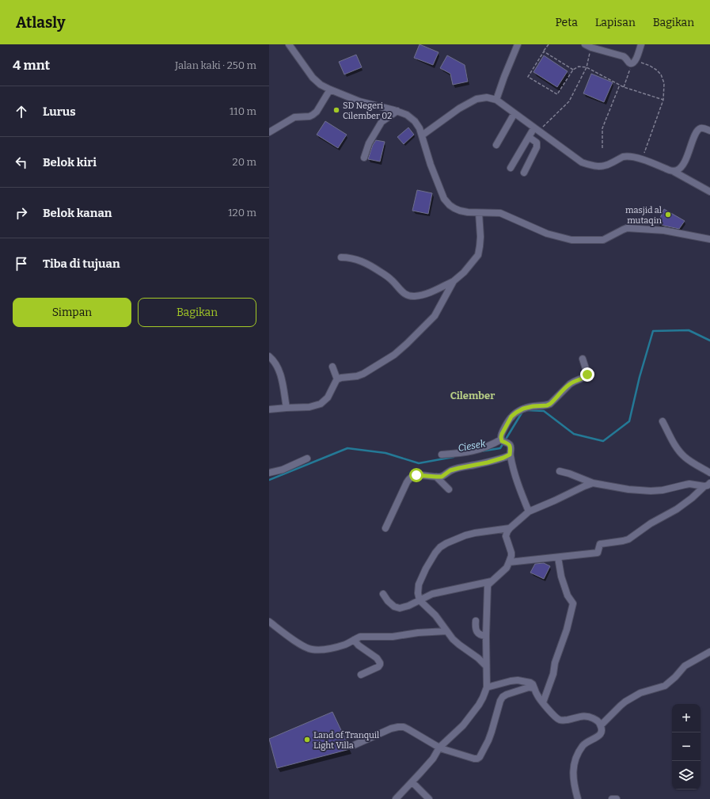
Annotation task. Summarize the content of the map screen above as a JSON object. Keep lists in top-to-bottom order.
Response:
{
  "districts": ["Cilember"],
  "water": ["Ciesek"],
  "places": ["SD Negeri Cilember 02", "masjid al mutaqin", "Land of Tranquil Light Villa"],
  "page": {
    "header": "Atlasly",
    "nav": ["Peta", "Lapisan", "Bagikan"],
    "heading": ["4 mnt", "Jalan kaki · 250 m"],
    "list": [
      ["Lurus", "110 m"],
      ["Belok kiri", "20 m"],
      ["Belok kanan", "120 m"],
      "Tiba di tujuan"
    ],
    "buttons": ["Simpan", "Bagikan"],
    "map_buttons": ["+", "−"]
  }
}
